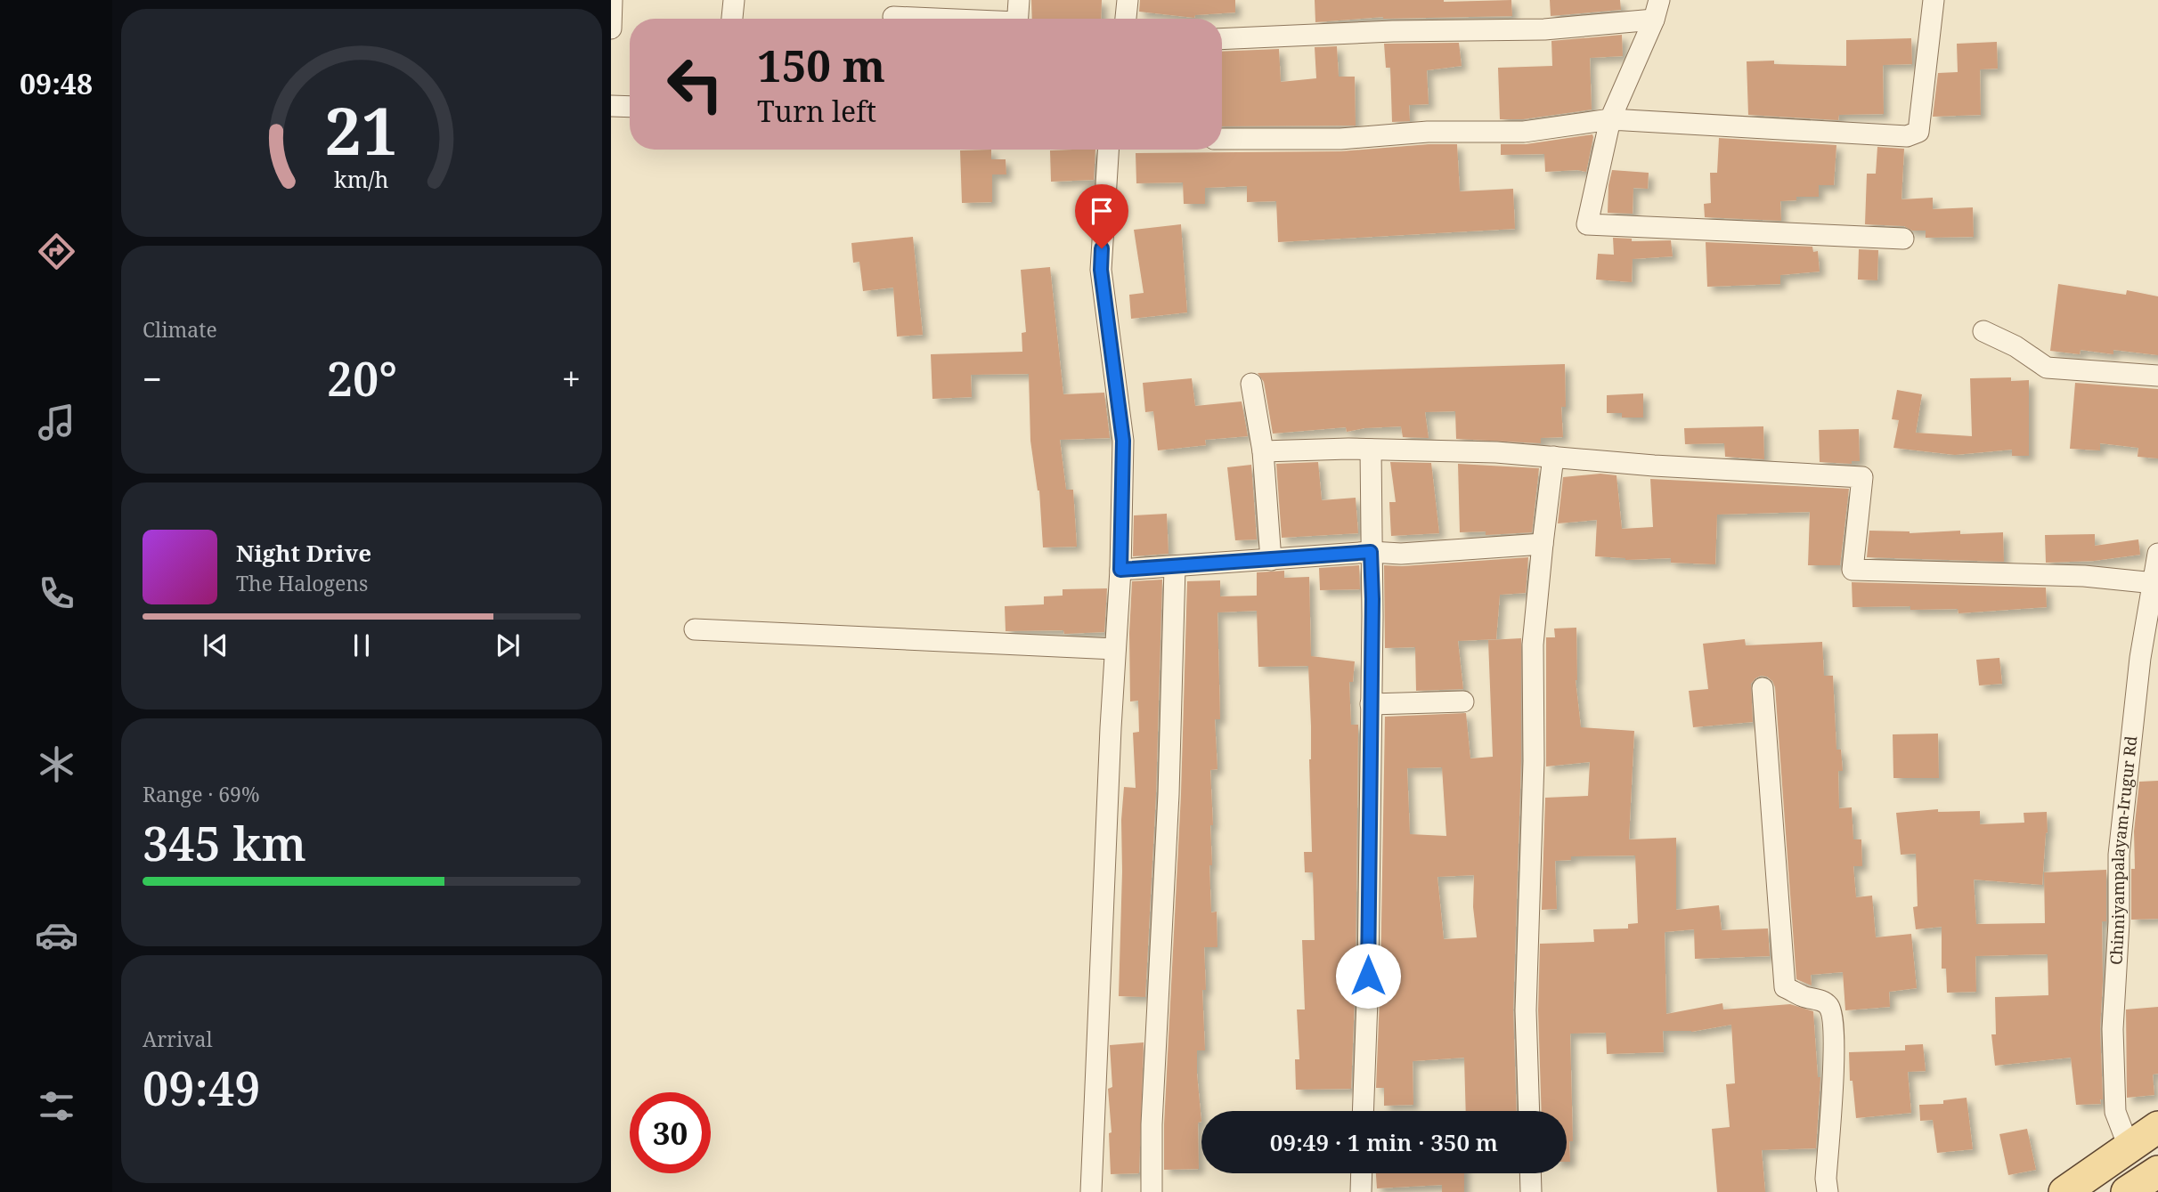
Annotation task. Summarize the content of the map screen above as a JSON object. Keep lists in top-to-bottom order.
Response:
{
  "streets": {
    "street": ["Chinniyampalayam-Irugur Rd"]
  },
  "page": {
    "tabs": "09:48",
    "turn": ["150 m", "Turn left"],
    "tile": [
      "Climate",
      ["Range · 69%", "345 km"],
      ["Arrival", "09:49"]
    ],
    "heat": ["−", "20°", "+"],
    "song": ["Night Drive", "The Halogens"],
    "limit": "30",
    "trip": "09:49 · 1 min · 350 m",
    "gauge": ["21", "km/h"]
  }
}
